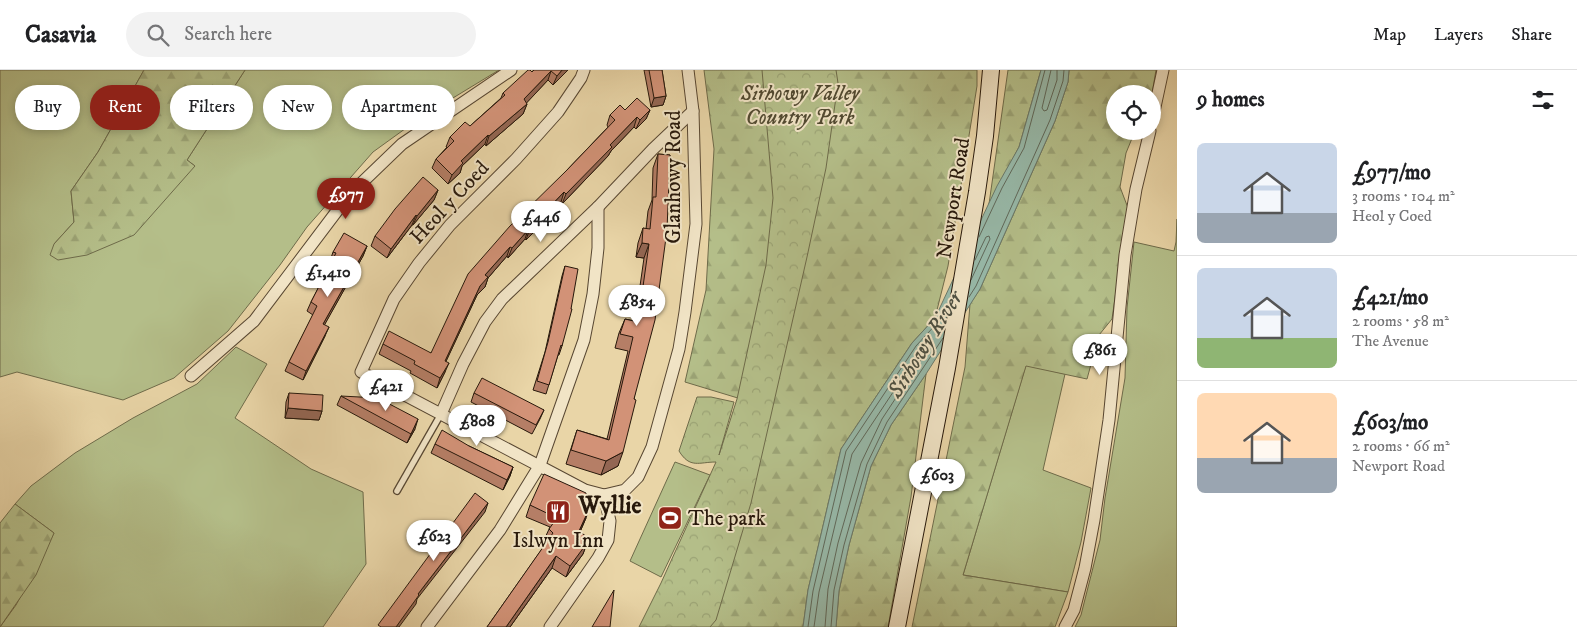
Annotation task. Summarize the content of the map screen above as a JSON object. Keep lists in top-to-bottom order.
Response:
{
  "streets": {
    "main road": ["Newport Road"],
    "street": ["Glanhowy Road", "Heol y Coed"]
  },
  "districts": ["Wyllie"],
  "water": ["Sirhowy River"],
  "parks": ["Sirhowy Valley Country Park"],
  "places": {
    "restaurant": ["Islwyn Inn"],
    "sports": ["The park"]
  },
  "page": {
    "header": "Casavia",
    "search": "Search here",
    "nav": ["Map", "Layers", "Share"],
    "heading": "9 homes",
    "chip": [
      "Buy",
      "Rent",
      "Filters",
      "New",
      "Apartment"
    ],
    "list": [
      {
        "name": "£977/mo",
        "note": "3 rooms · 104 m² · Heol y Coed"
      },
      {
        "name": "£421/mo",
        "note": "2 rooms · 58 m² · The Avenue"
      },
      {
        "name": "£603/mo",
        "note": "2 rooms · 66 m² · Newport Road"
      }
    ],
    "price": [
      "£977",
      "£446",
      "£1,410",
      "£854",
      "£861",
      "£421",
      "£808",
      "£603",
      "£623"
    ]
  }
}
